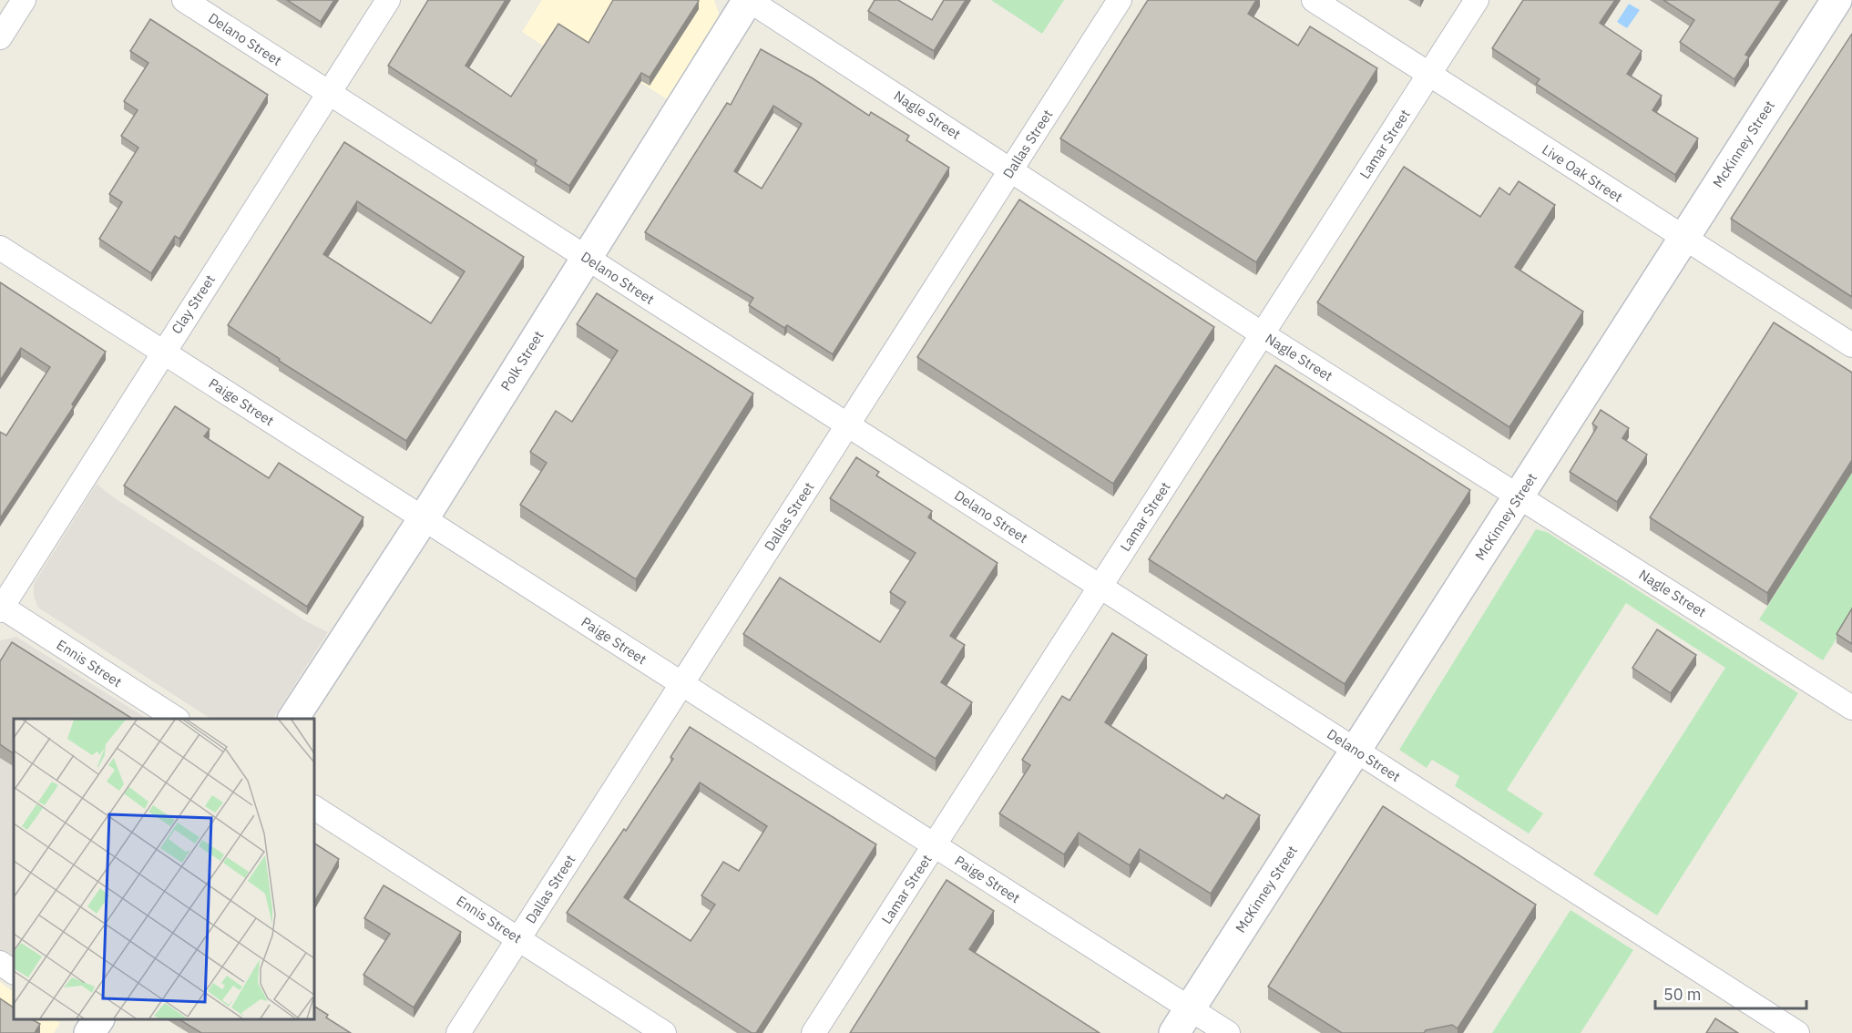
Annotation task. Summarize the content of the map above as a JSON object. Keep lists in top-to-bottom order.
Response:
{
  "streets": {
    "street": [
      "Delano Street",
      "Nagle Street",
      "Dallas Street",
      "Lamar Street",
      "McKinney Street",
      "Live Oak Street",
      "Clay Street",
      "Polk Street",
      "Paige Street",
      "Ennis Street"
    ]
  },
  "crossings": [
    ["Delano Street", "Dallas Street"],
    ["Delano Street", "Lamar Street"],
    ["Delano Street", "McKinney Street"],
    ["Delano Street", "Clay Street"],
    ["Delano Street", "Polk Street"],
    ["Nagle Street", "Dallas Street"],
    ["Nagle Street", "Lamar Street"],
    ["Nagle Street", "McKinney Street"],
    ["Nagle Street", "Polk Street"],
    ["Dallas Street", "Paige Street"],
    ["Dallas Street", "Ennis Street"],
    ["Lamar Street", "Live Oak Street"],
    ["Lamar Street", "Paige Street"],
    ["McKinney Street", "Live Oak Street"],
    ["McKinney Street", "Paige Street"],
    ["Clay Street", "Paige Street"],
    ["Clay Street", "Ennis Street"],
    ["Polk Street", "Paige Street"]
  ],
  "scale_bar": "50 m"
}
